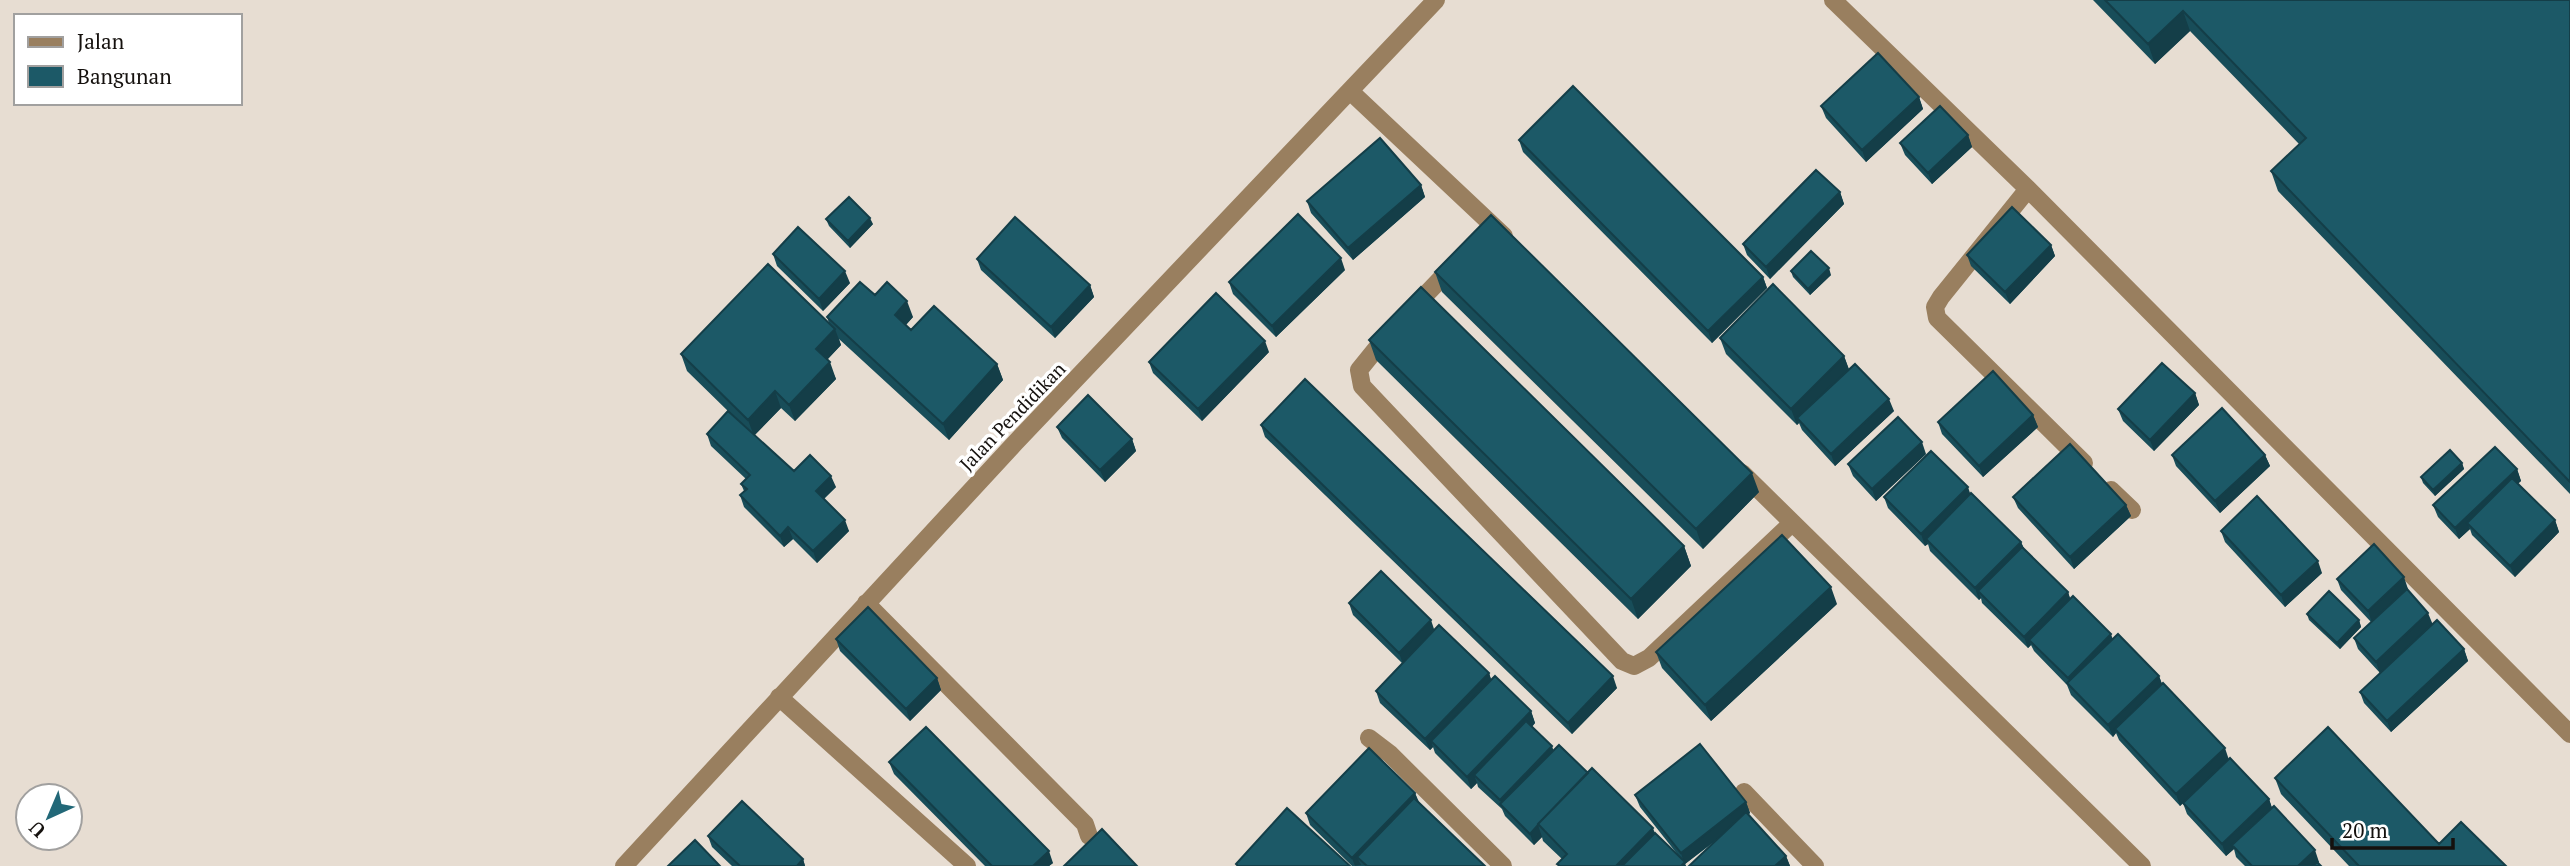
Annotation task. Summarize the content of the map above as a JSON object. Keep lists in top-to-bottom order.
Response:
{
  "streets": {
    "street": ["Jalan Pendidikan"]
  },
  "legend": ["Jalan", "Bangunan"],
  "scale_bar": "20 m",
  "north": "bottom left"
}
